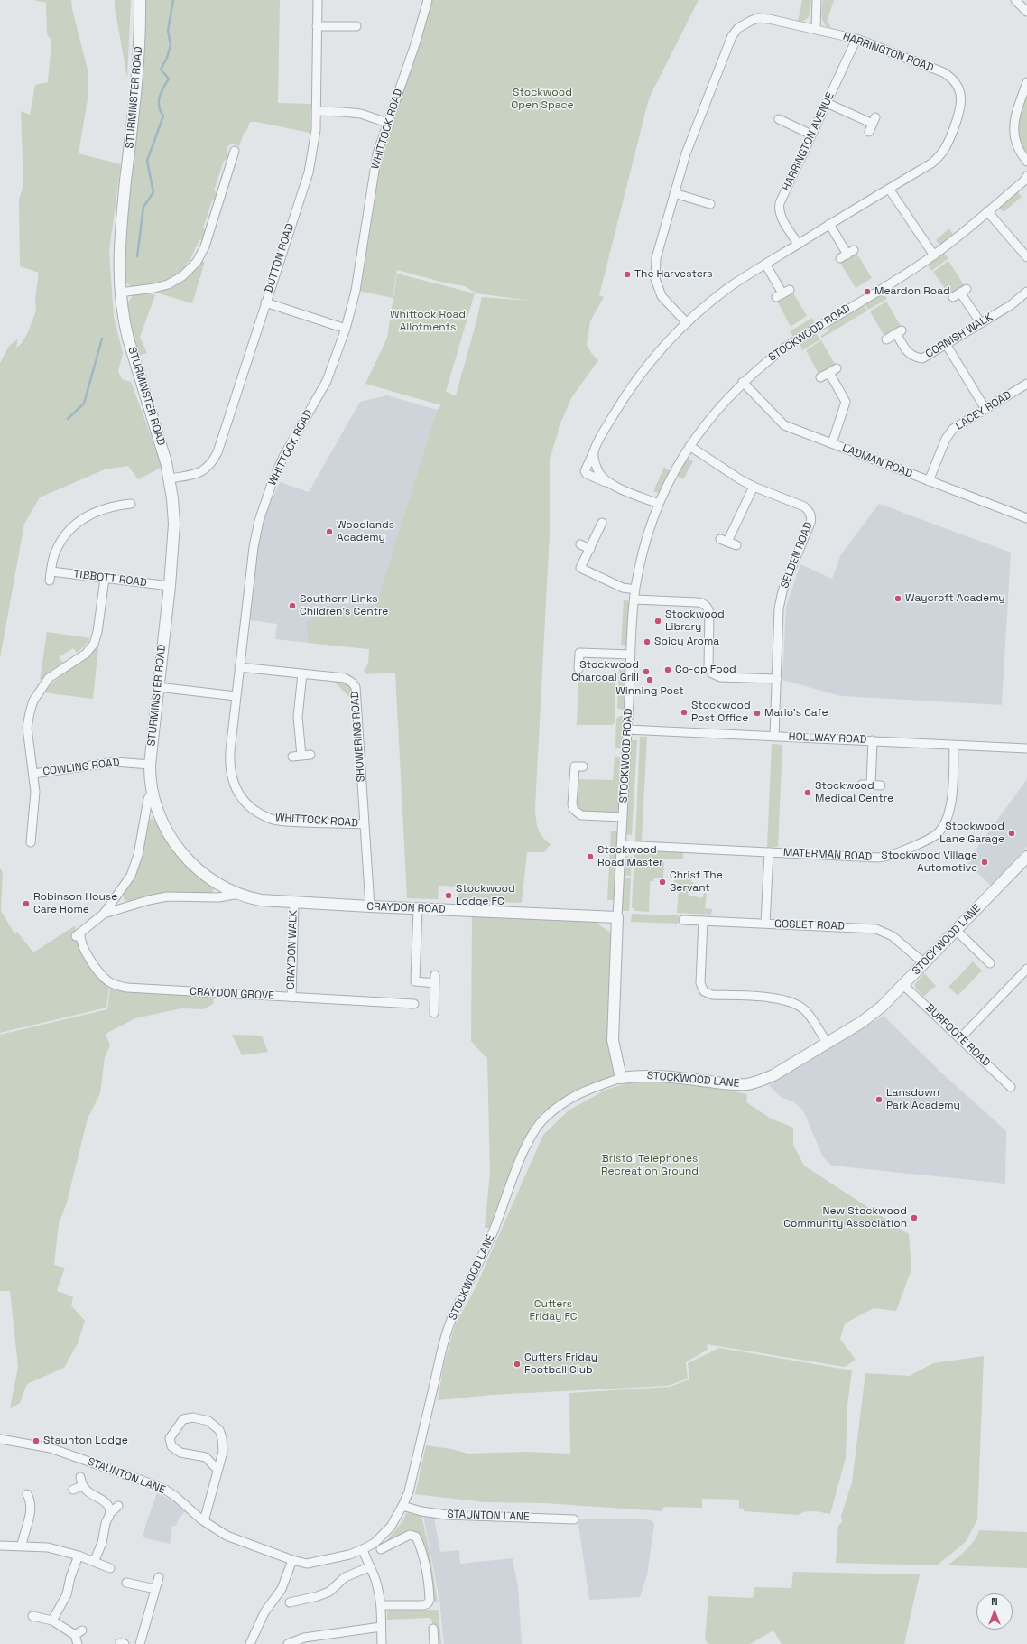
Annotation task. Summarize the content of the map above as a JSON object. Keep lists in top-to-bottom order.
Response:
{
  "streets": {
    "street": [
      "HARRINGTON ROAD",
      "STURMINSTER ROAD",
      "WHITTOCK ROAD",
      "HARRINGTON AVENUE",
      "DUTTON ROAD",
      "STOCKWOOD ROAD",
      "CORNISH WALK",
      "LACEY ROAD",
      "LADMAN ROAD",
      "SELDEN ROAD",
      "TIBBOTT ROAD",
      "SHOWERING ROAD",
      "HOLLWAY ROAD",
      "COWLING ROAD",
      "MATERMAN ROAD",
      "CRAYDON ROAD",
      "GOSLET ROAD",
      "STOCKWOOD LANE",
      "CRAYDON WALK",
      "CRAYDON GROVE",
      "BURFOOTE ROAD",
      "STAUNTON LANE"
    ]
  },
  "crossings": [
    ["HARRINGTON ROAD", "HARRINGTON AVENUE"],
    ["HARRINGTON ROAD", "STOCKWOOD ROAD"],
    ["STURMINSTER ROAD", "DUTTON ROAD"],
    ["STURMINSTER ROAD", "TIBBOTT ROAD"],
    ["STURMINSTER ROAD", "COWLING ROAD"],
    ["STURMINSTER ROAD", "CRAYDON ROAD"],
    ["WHITTOCK ROAD", "SHOWERING ROAD"],
    ["STOCKWOOD ROAD", "LADMAN ROAD"],
    ["STOCKWOOD ROAD", "SELDEN ROAD"],
    ["STOCKWOOD ROAD", "HOLLWAY ROAD"],
    ["STOCKWOOD ROAD", "MATERMAN ROAD"],
    ["STOCKWOOD ROAD", "CRAYDON ROAD"],
    ["STOCKWOOD ROAD", "STOCKWOOD LANE"],
    ["LACEY ROAD", "LADMAN ROAD"],
    ["SELDEN ROAD", "HOLLWAY ROAD"],
    ["SHOWERING ROAD", "CRAYDON ROAD"],
    ["HOLLWAY ROAD", "MATERMAN ROAD"],
    ["CRAYDON ROAD", "CRAYDON WALK"],
    ["CRAYDON ROAD", "CRAYDON GROVE"],
    ["GOSLET ROAD", "STOCKWOOD LANE"],
    ["STOCKWOOD LANE", "BURFOOTE ROAD"],
    ["STOCKWOOD LANE", "STAUNTON LANE"],
    ["CRAYDON WALK", "CRAYDON GROVE"]
  ],
  "parks": [
    "Stockwood Open Space",
    "Whittock Road Allotments",
    "Bristol Telephones Recreation Ground",
    "Cutters Friday FC"
  ],
  "places": [
    "The Harvesters",
    "Meardon Road",
    "Woodlands Academy",
    "Waycroft Academy",
    "Southern Links Children's Centre",
    "Stockwood Library",
    "Spicy Aroma",
    "Co-op Food",
    "Stockwood Charcoal Grill",
    "Winning Post",
    "Stockwood Post Office",
    "Mario's Cafe",
    "Stockwood Medical Centre",
    "Stockwood Lane Garage",
    "Stockwood Road Master",
    "Stockwood Village Automotive",
    "Christ The Servant",
    "Stockwood Lodge FC",
    "Robinson House Care Home",
    "Lansdown Park Academy",
    "New Stockwood Community Association",
    "Cutters Friday Football Club",
    "Staunton Lodge"
  ],
  "north": "top"
}
